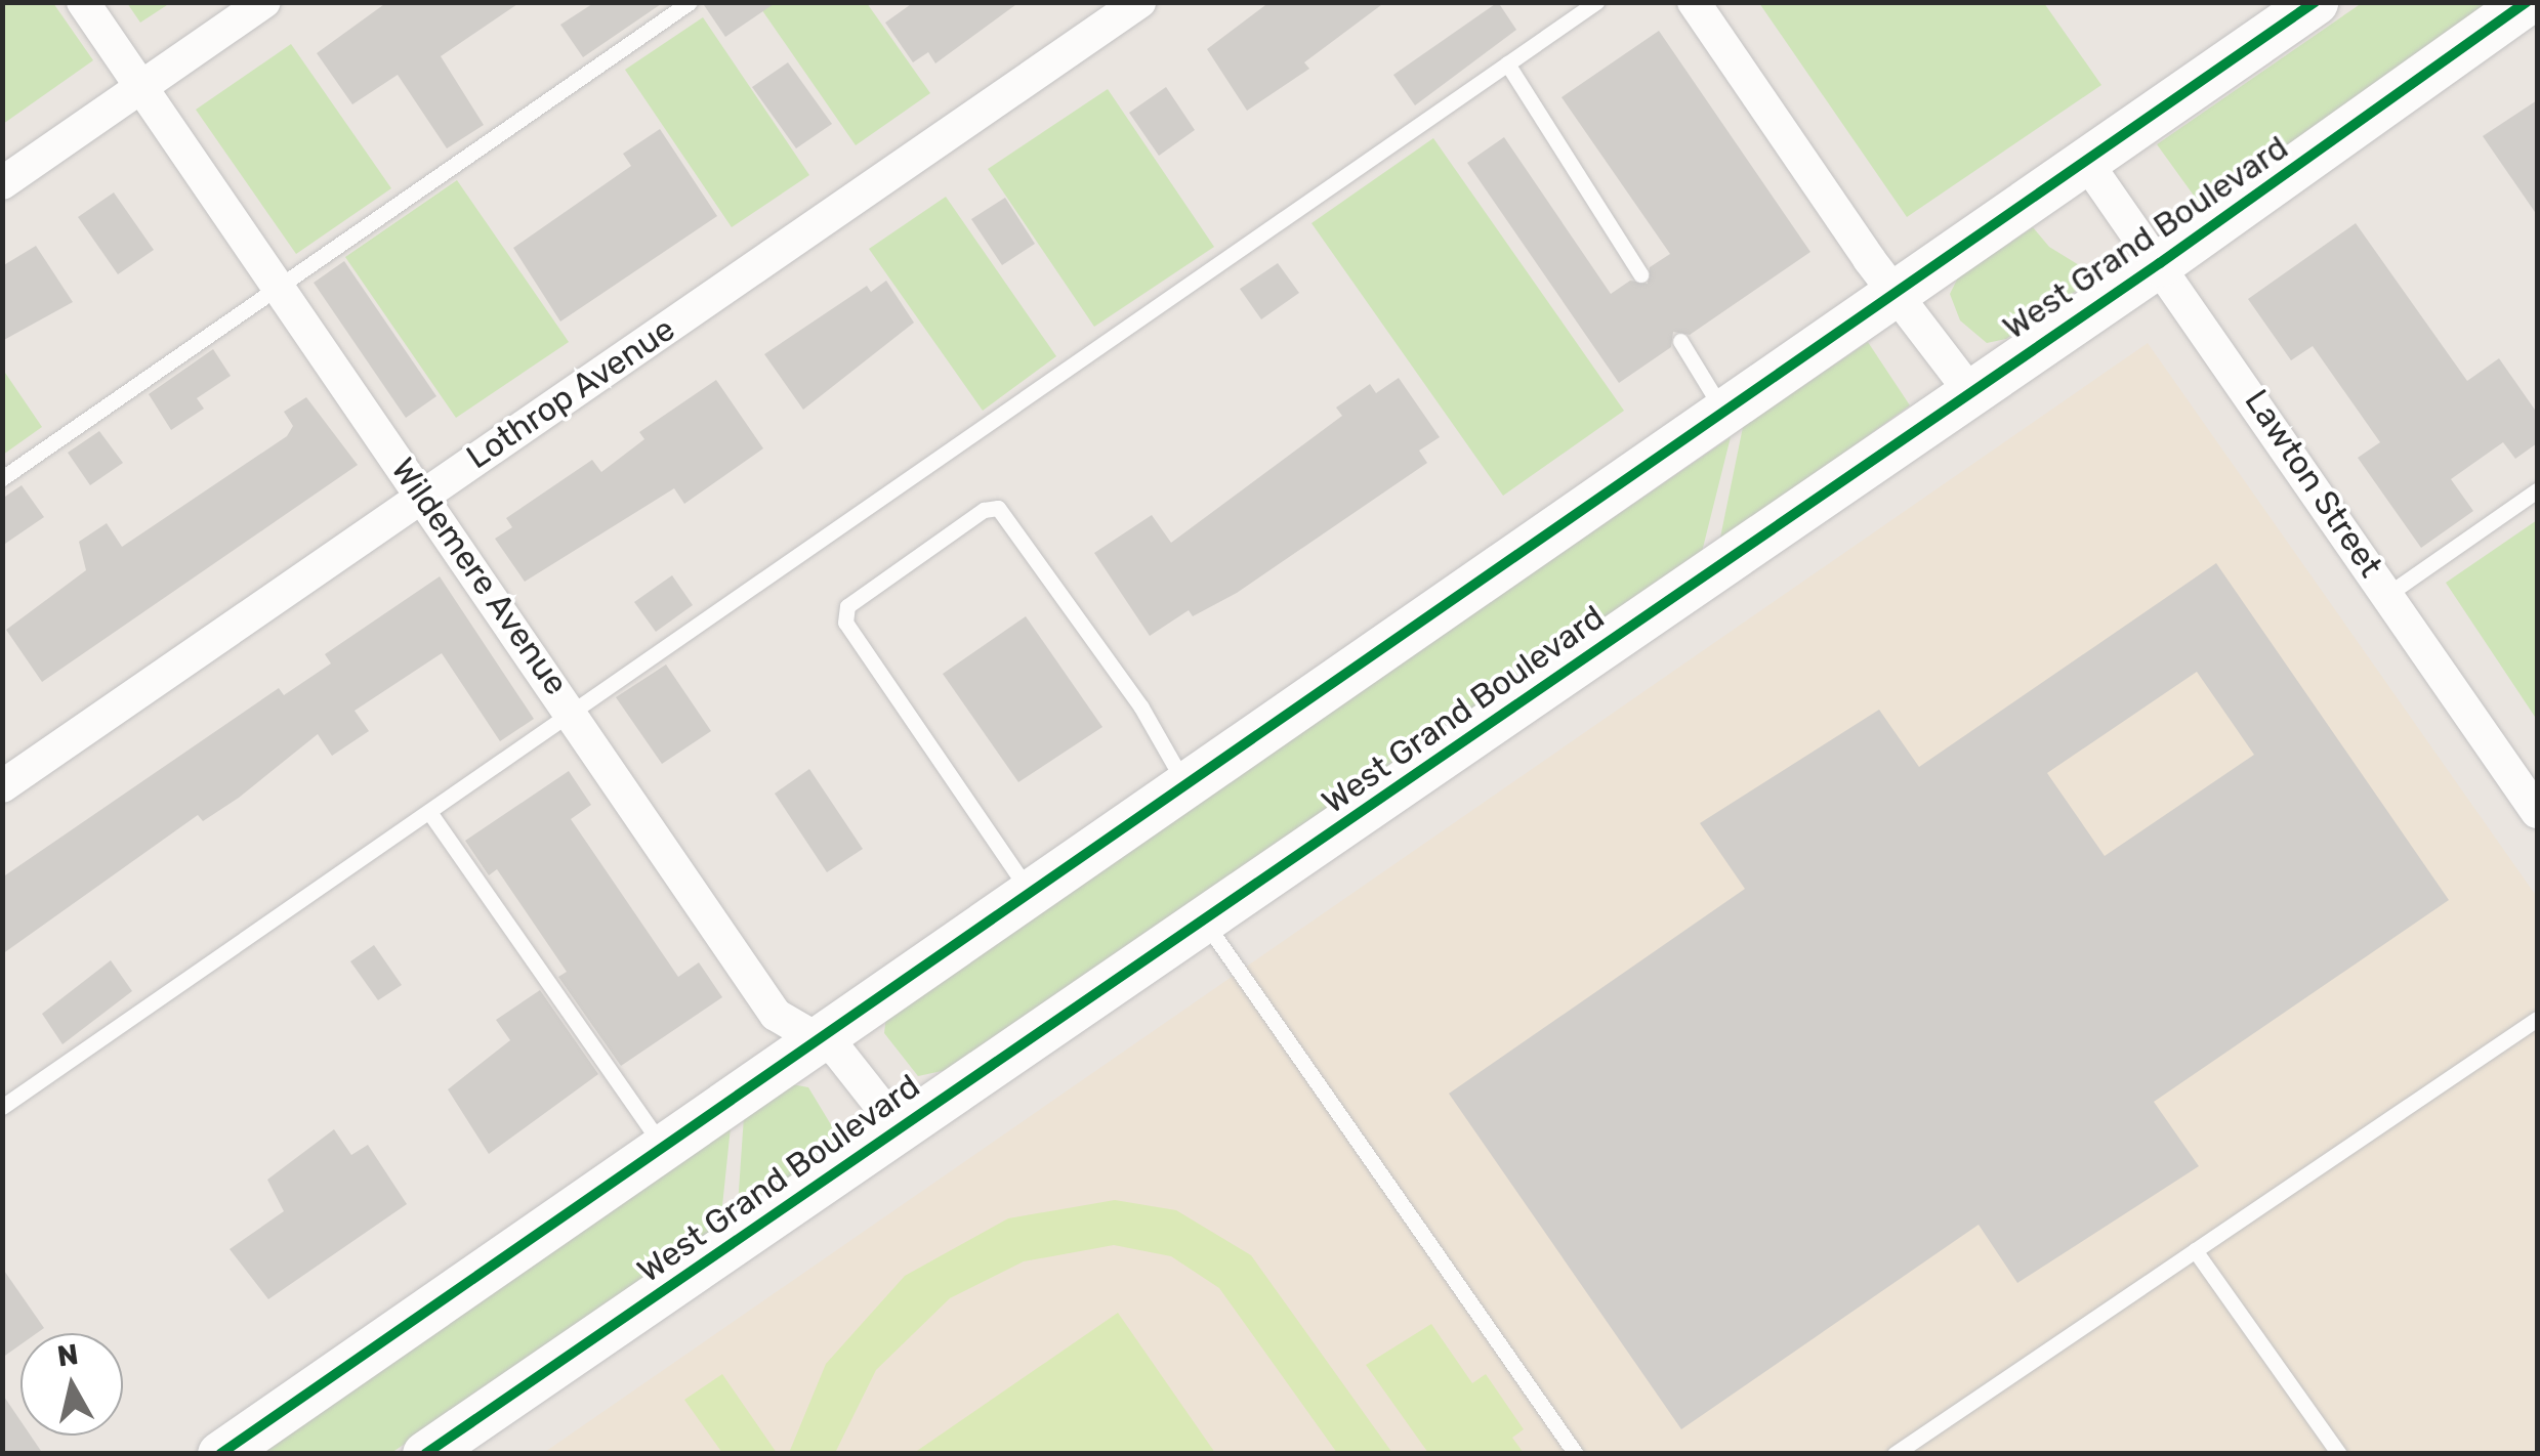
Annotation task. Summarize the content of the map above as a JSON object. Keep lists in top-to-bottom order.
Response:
{
  "streets": {
    "main road": ["West Grand Boulevard"],
    "street": ["Lothrop Avenue", "Lawton Street", "Wildemere Avenue"]
  },
  "crossings": [
    ["West Grand Boulevard", "Lawton Street"],
    ["West Grand Boulevard", "Wildemere Avenue"],
    ["Lothrop Avenue", "Wildemere Avenue"]
  ],
  "north": "top"
}
